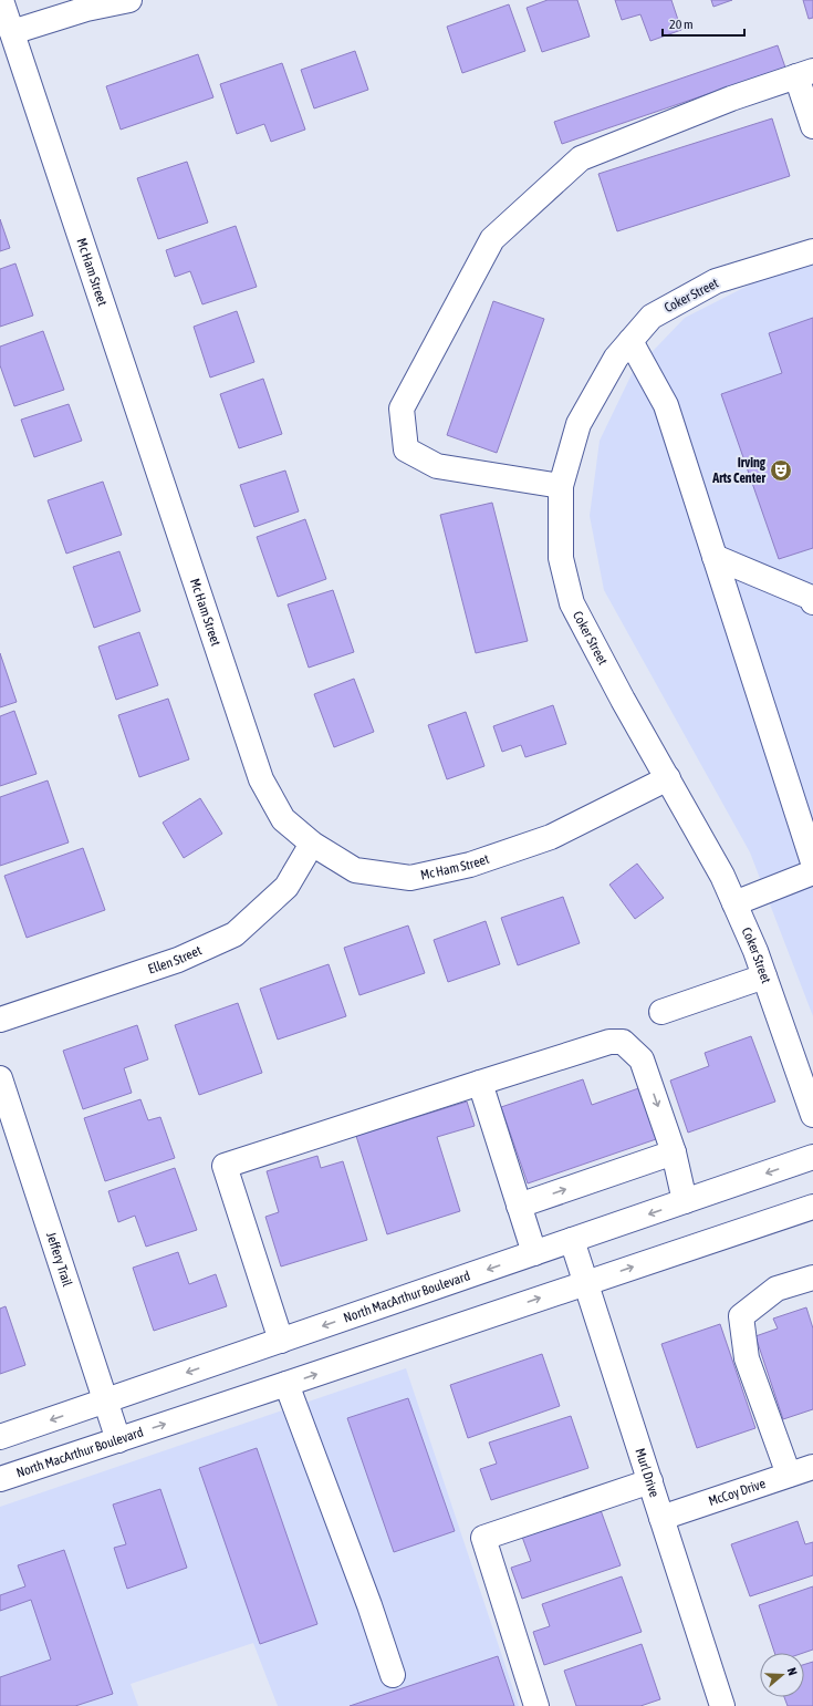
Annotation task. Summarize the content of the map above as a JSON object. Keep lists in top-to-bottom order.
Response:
{
  "streets": {
    "street": [
      "Mc Ham Street",
      "Coker Street",
      "Ellen Street",
      "Jeffery Trail",
      "North MacArthur Boulevard",
      "Murl Drive",
      "McCoy Drive"
    ]
  },
  "crossings": [
    ["Mc Ham Street", "Coker Street"],
    ["Mc Ham Street", "Ellen Street"],
    ["Jeffery Trail", "North MacArthur Boulevard"],
    ["North MacArthur Boulevard", "Murl Drive"],
    ["Murl Drive", "McCoy Drive"]
  ],
  "places": {
    "theatre": ["Irving Arts Center"]
  },
  "scale_bar": "20 m",
  "north": "right"
}
